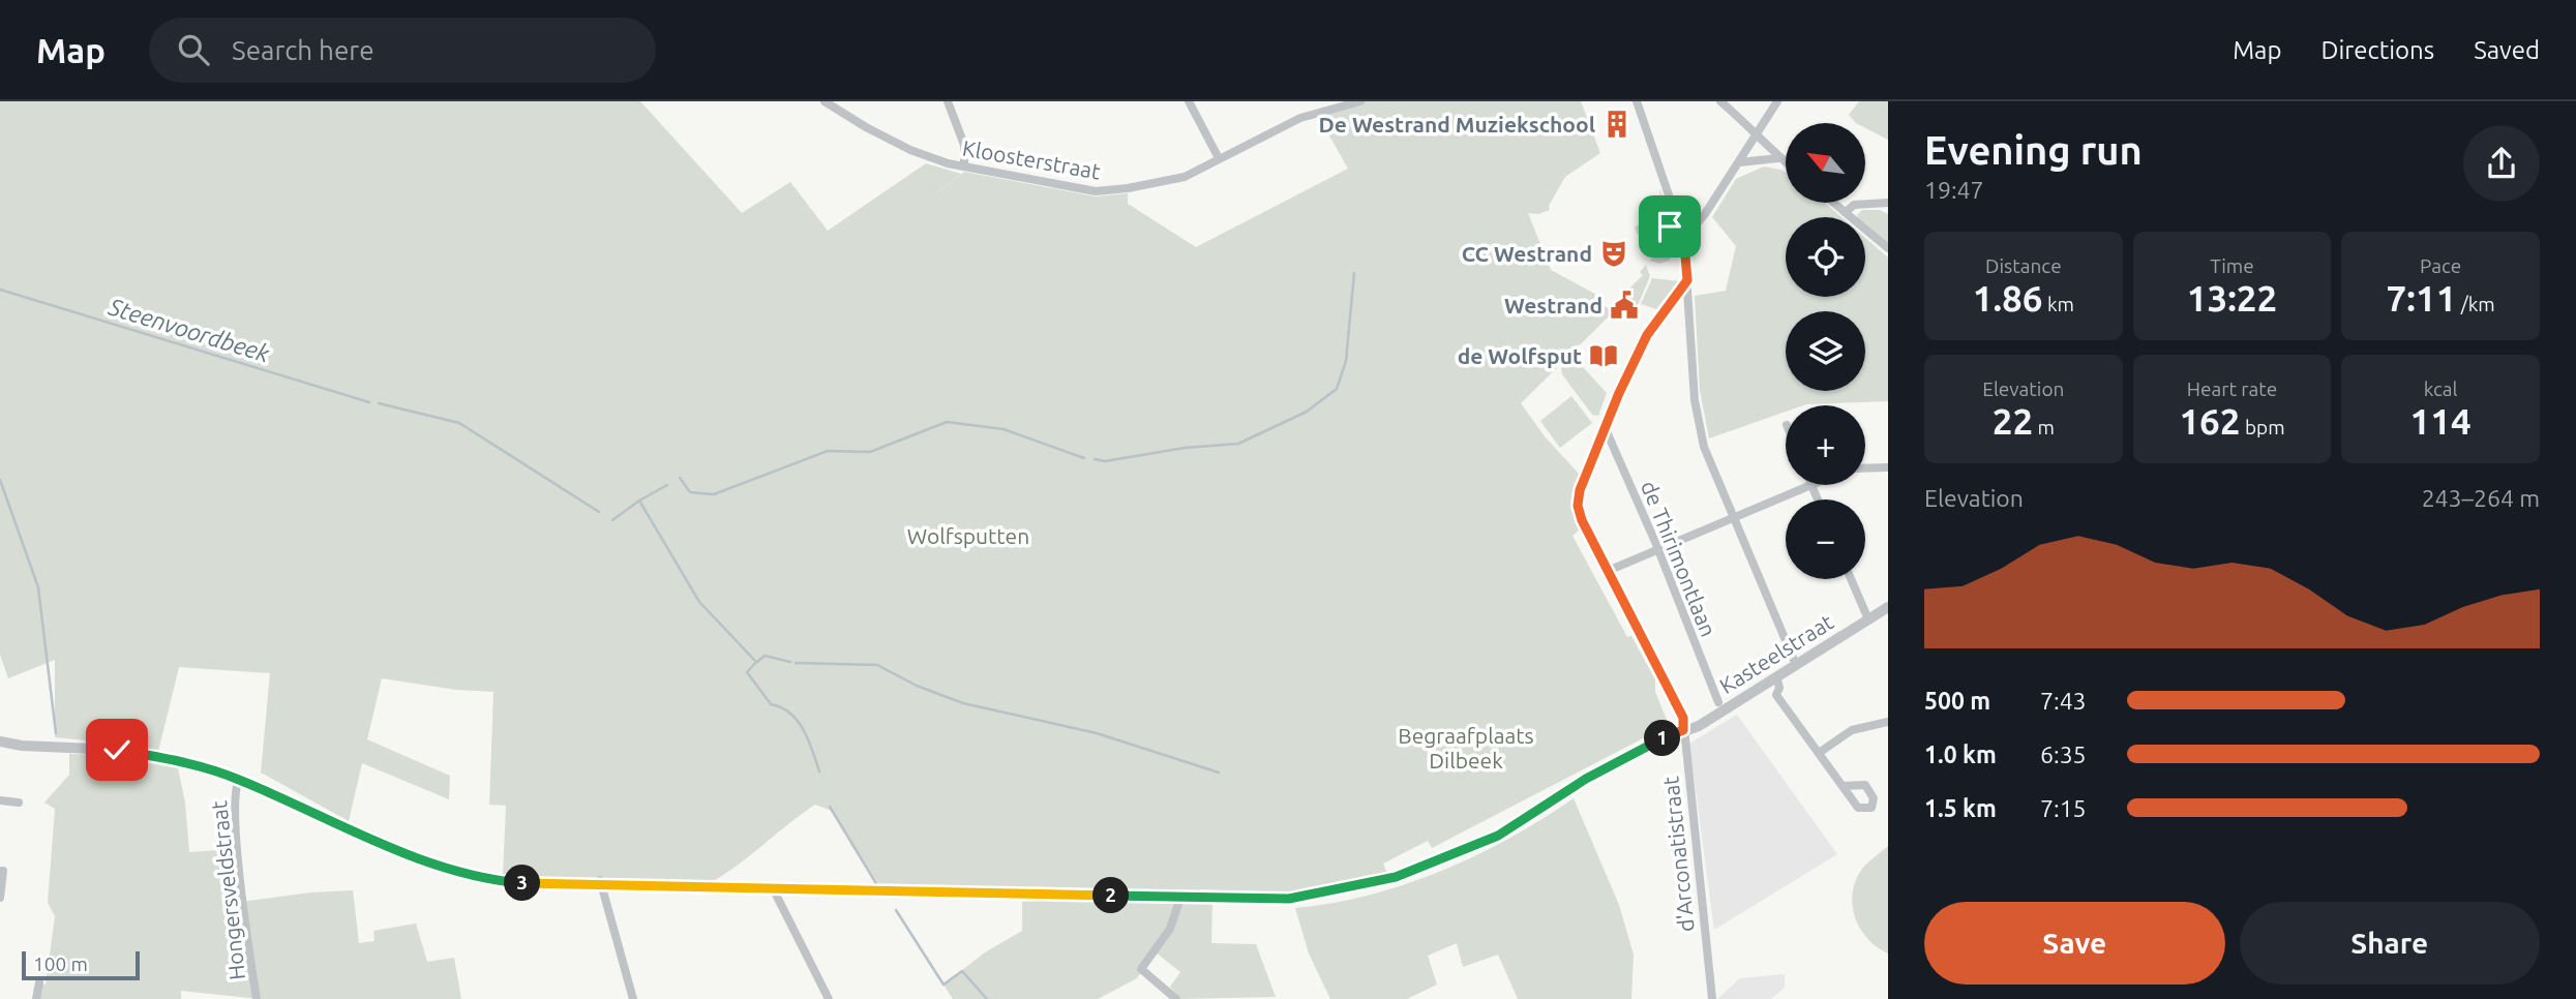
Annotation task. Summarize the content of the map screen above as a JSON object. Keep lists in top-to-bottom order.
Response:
{
  "streets": {
    "street": [
      "Kloosterstraat",
      "de Thirimontlaan",
      "Kasteelstraat",
      "d'Arconatistraat",
      "Hongersveldstraat"
    ]
  },
  "crossings": [
    ["de Thirimontlaan", "d'Arconatistraat"],
    ["Kasteelstraat", "d'Arconatistraat"],
    ["Kasteelstraat", "Hongersveldstraat"]
  ],
  "water": ["Steenvoordbeek"],
  "parks": ["Wolfsputten", "Begraafplaats Dilbeek"],
  "places": {
    "building": ["De Westrand Muziekschool"],
    "theatre": ["CC Westrand"],
    "public building": ["Westrand"],
    "library": ["de Wolfsput"]
  },
  "scale_bar": "100 m",
  "north": "top left",
  "page": {
    "header": "Map",
    "search": "Search here",
    "nav": ["Map", "Directions", "Saved"],
    "heading": ["Evening run", "19:47"],
    "map_buttons": ["+", "−"],
    "stats": [
      ["Distance", "1.86 km"],
      ["Time", "13:22"],
      ["Pace", "7:11 /km"],
      ["Elevation", "22 m"],
      ["Heart rate", "162 bpm"],
      ["kcal", "114"]
    ],
    "chart": ["Elevation", "243–264 m"],
    "list": [
      {
        "name": "500 m",
        "note": "7:43"
      },
      {
        "name": "1.0 km",
        "note": "6:35"
      },
      {
        "name": "1.5 km",
        "note": "7:15"
      }
    ],
    "pins": ["1", "3", "2"],
    "buttons": ["Save", "Share"],
    "scale": "100 m"
  }
}
